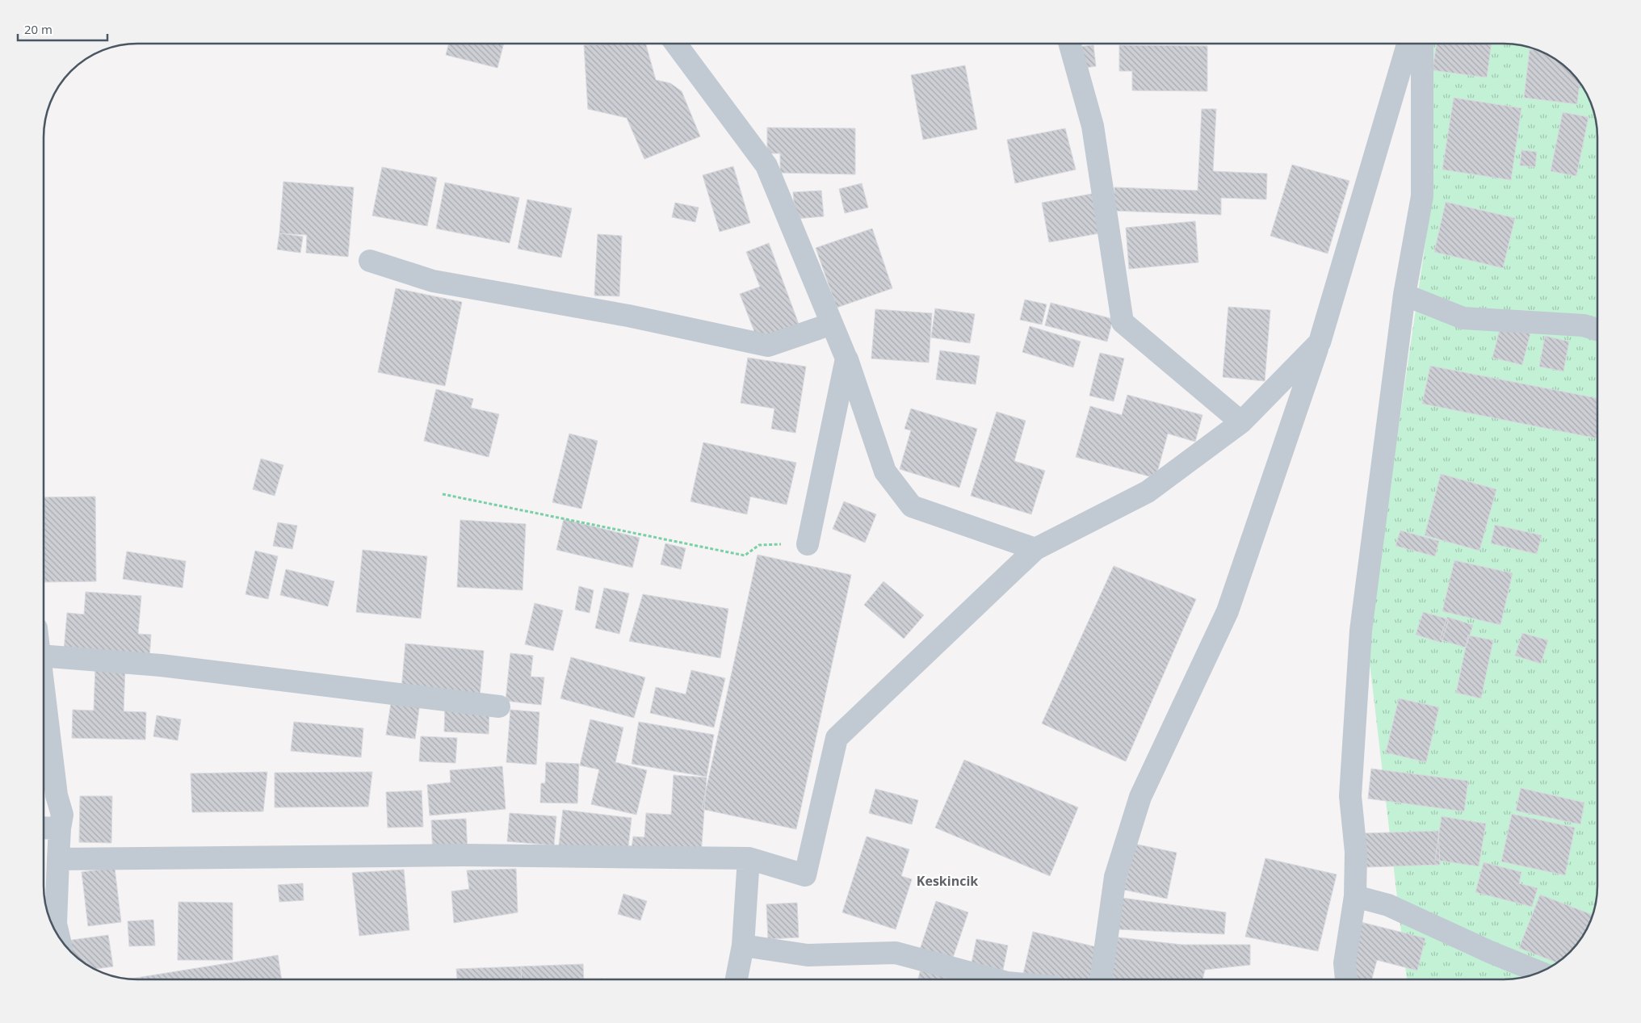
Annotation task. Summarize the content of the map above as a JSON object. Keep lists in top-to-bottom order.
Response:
{
  "districts": ["Keskincik"],
  "scale_bar": "20 m"
}
